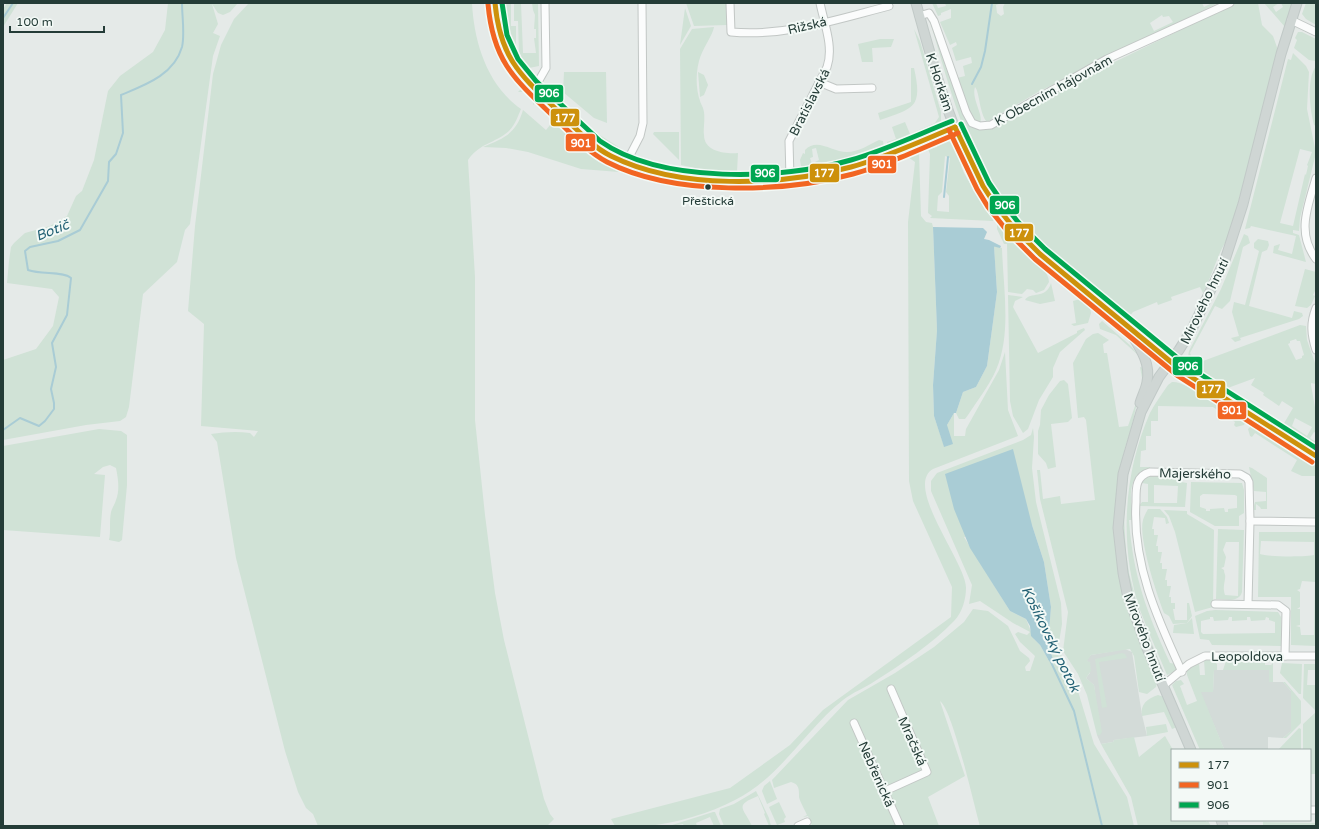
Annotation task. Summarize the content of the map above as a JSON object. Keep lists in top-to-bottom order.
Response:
{
  "streets": {
    "main road": ["K Horkám", "Mírového hnutí"],
    "street": [
      "Rižská",
      "K Obecním hájovnám",
      "Bratislavská",
      "Majerského",
      "Leopoldova",
      "Mračská",
      "Nebřenická"
    ]
  },
  "crossings": [
    ["Rižská", "Bratislavská"],
    ["K Horkám", "K Obecním hájovnám"],
    ["K Horkám", "Mírového hnutí"],
    ["Mírového hnutí", "Leopoldova"],
    ["Majerského", "Leopoldova"],
    ["Mračská", "Nebřenická"]
  ],
  "water": ["Botič", "Košíkovský potok"],
  "places": ["Přeštická"],
  "lines": ["transit line 177", "transit line 906", "transit line 901"],
  "legend": ["177", "901", "906"],
  "scale_bar": "100 m"
}
